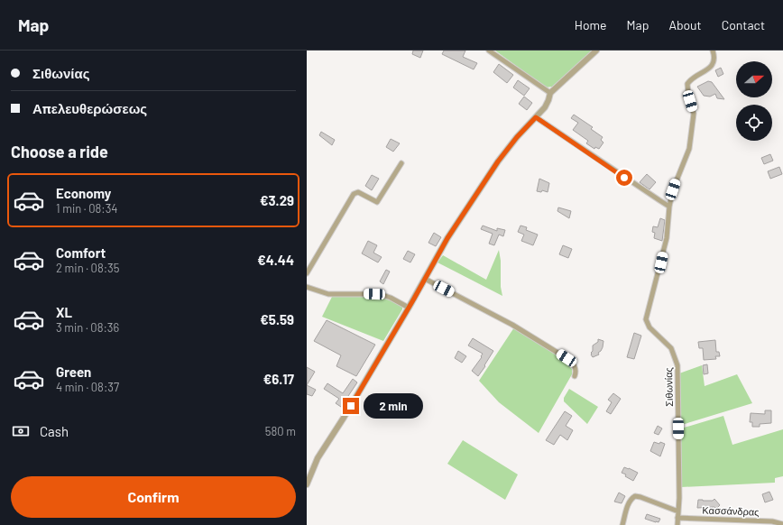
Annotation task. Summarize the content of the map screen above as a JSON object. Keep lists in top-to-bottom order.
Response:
{
  "streets": {
    "street": ["Σιθωνίας", "Κασσάνδρας"]
  },
  "crossings": [
    ["Σιθωνίας", "Κασσάνδρας"]
  ],
  "north": "right",
  "page": {
    "header": "Map",
    "nav": [
      "Home",
      "Map",
      "About",
      "Contact"
    ],
    "banner": ["Σιθωνίας", "Απελευθερώσεως"],
    "heading": "Choose a ride",
    "list": [
      {
        "name": "Economy",
        "note": "1 min · 08:34",
        "value": "€3.29"
      },
      {
        "name": "Comfort",
        "note": "2 min · 08:35",
        "value": "€4.44"
      },
      {
        "name": "XL",
        "note": "3 min · 08:36",
        "value": "€5.59"
      },
      {
        "name": "Green",
        "note": "4 min · 08:37",
        "value": "€6.17"
      }
    ],
    "bubble": "2 min",
    "pay": ["Cash", "580 m"],
    "buttons": "Confirm"
  }
}
